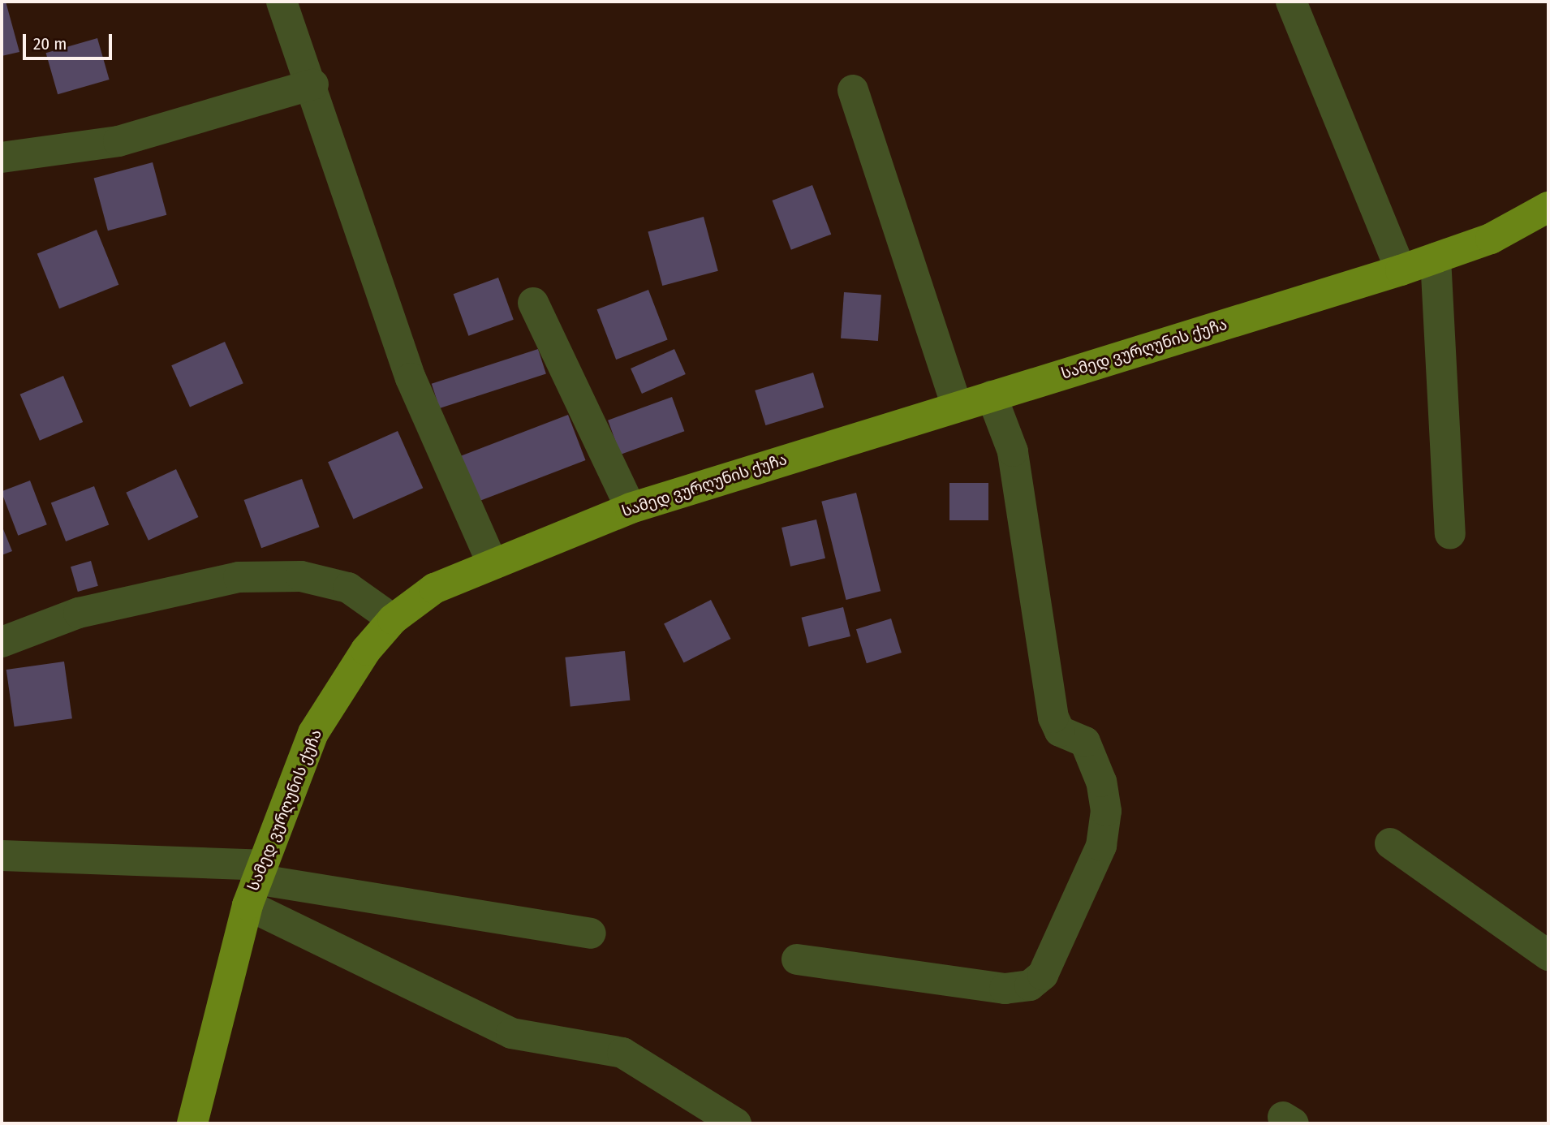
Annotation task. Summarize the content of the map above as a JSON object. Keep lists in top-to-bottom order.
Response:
{
  "streets": {
    "main road": ["სამედ ვურღუნის ქუჩა"]
  },
  "scale_bar": "20 m"
}
